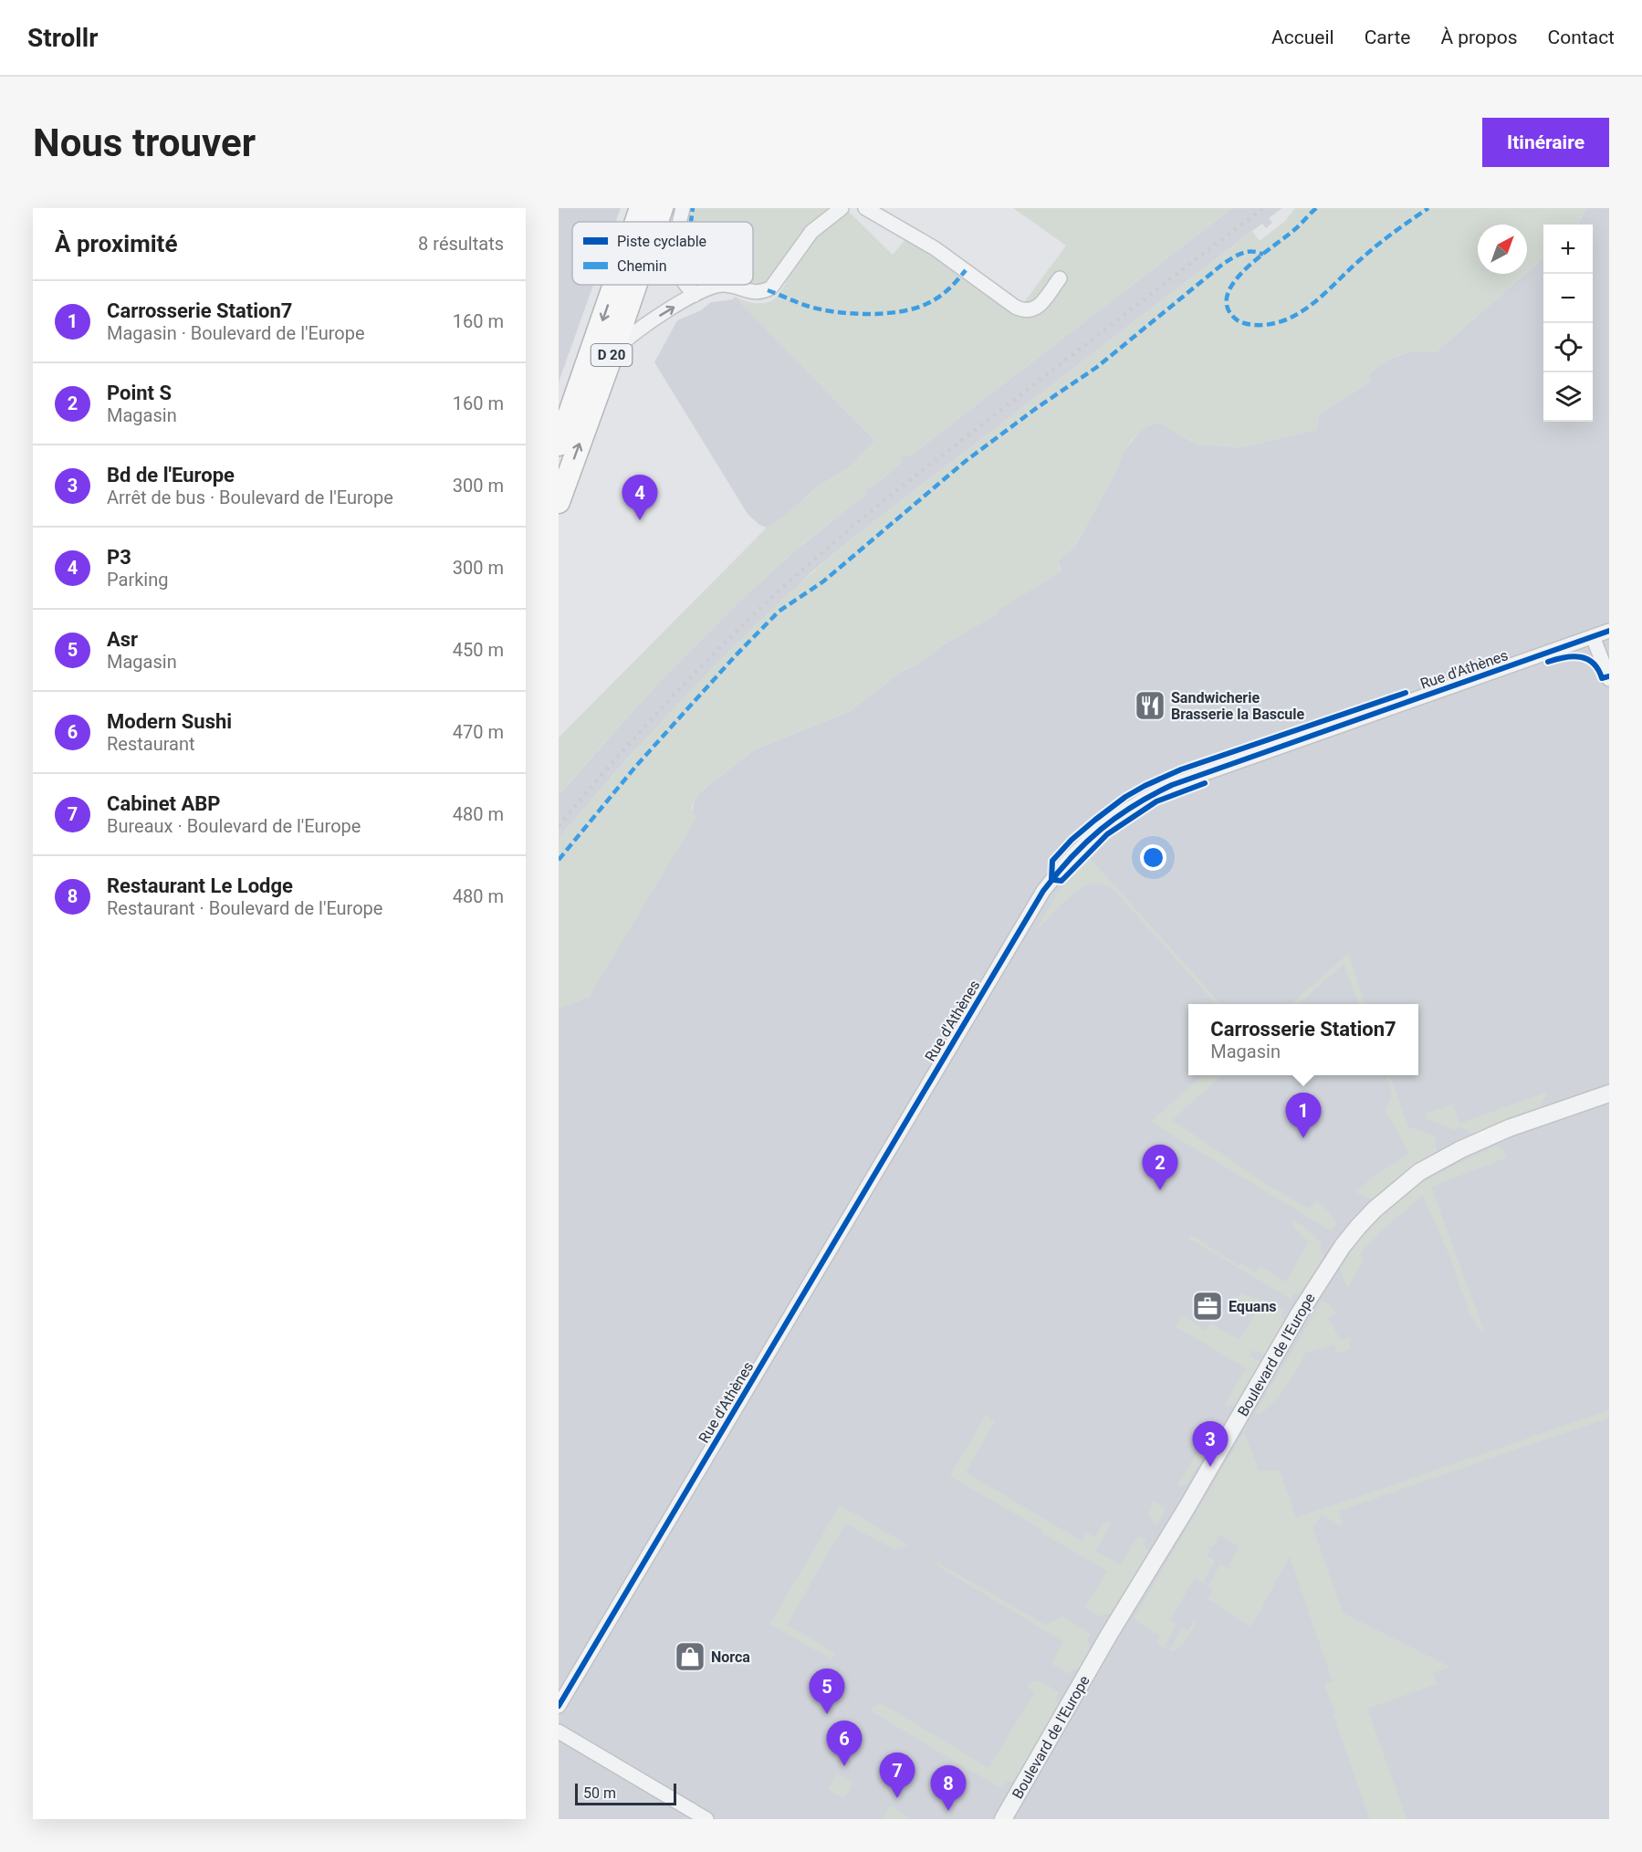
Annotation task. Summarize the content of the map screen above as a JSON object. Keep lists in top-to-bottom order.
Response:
{
  "streets": {
    "highway": ["D 20"],
    "street": ["Rue d'Athènes", "Boulevard de l'Europe"]
  },
  "places": {
    "restaurant": ["Sandwicherie Brasserie la Bascule"],
    "office": ["Equans"],
    "shop": ["Norca"]
  },
  "legend": ["Piste cyclable", "Chemin"],
  "scale_bar": "50 m",
  "north": "top right",
  "page": {
    "header": "Strollr",
    "nav": [
      "Accueil",
      "Carte",
      "À propos",
      "Contact"
    ],
    "buttons": "Itinéraire",
    "title": "Nous trouver",
    "heading": ["À proximité", "8 résultats"],
    "map_buttons": ["+", "−"],
    "list": [
      {
        "mark": "1",
        "name": "Carrosserie Station7",
        "note": "Magasin · Boulevard de l'Europe",
        "value": "160 m"
      },
      {
        "mark": "2",
        "name": "Point S",
        "note": "Magasin",
        "value": "160 m"
      },
      {
        "mark": "3",
        "name": "Bd de l'Europe",
        "note": "Arrêt de bus · Boulevard de l'Europe",
        "value": "300 m"
      },
      {
        "mark": "4",
        "name": "P3",
        "note": "Parking",
        "value": "300 m"
      },
      {
        "mark": "5",
        "name": "Asr",
        "note": "Magasin",
        "value": "450 m"
      },
      {
        "mark": "6",
        "name": "Modern Sushi",
        "note": "Restaurant",
        "value": "470 m"
      },
      {
        "mark": "7",
        "name": "Cabinet ABP",
        "note": "Bureaux · Boulevard de l'Europe",
        "value": "480 m"
      },
      {
        "mark": "8",
        "name": "Restaurant Le Lodge",
        "note": "Restaurant · Boulevard de l'Europe",
        "value": "480 m"
      }
    ],
    "pins": [
      "4",
      "1",
      "2",
      "3",
      "5",
      "6",
      "7",
      "8"
    ],
    "popup": ["Carrosserie Station7", "Magasin"],
    "scale": "50 m"
  }
}
